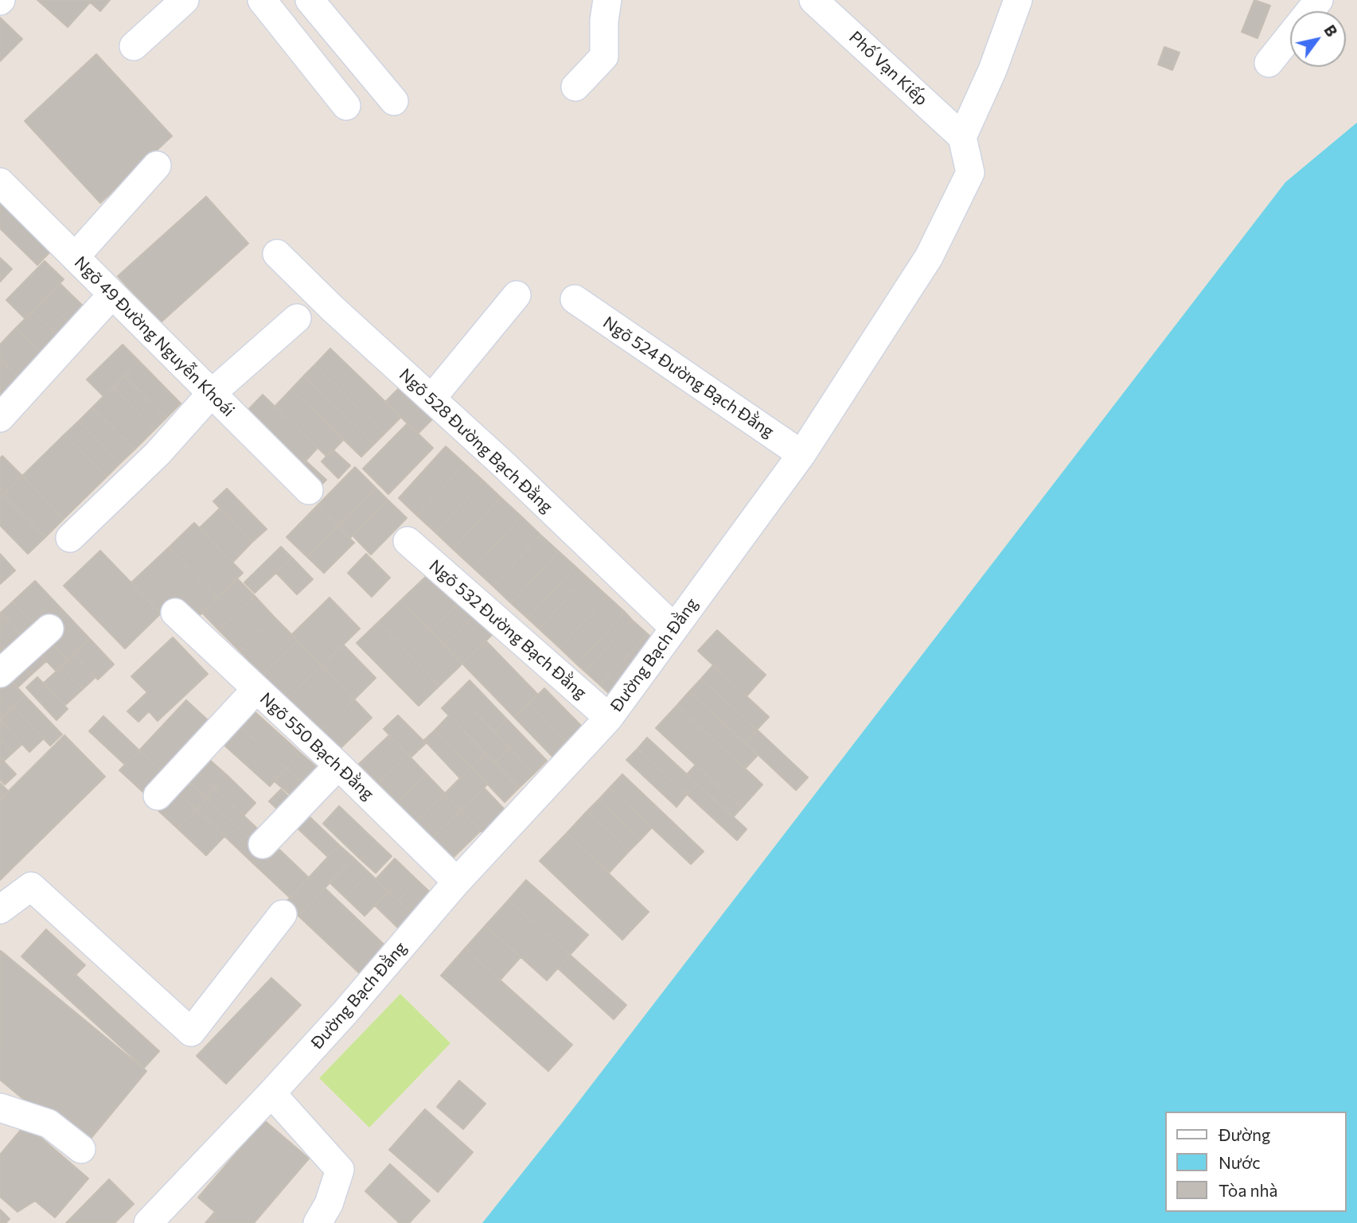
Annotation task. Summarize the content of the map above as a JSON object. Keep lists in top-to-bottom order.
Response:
{
  "streets": {
    "street": [
      "Phố Vạn Kiếp",
      "Ngõ 49 Đường Nguyễn Khoái",
      "Ngõ 524 Đường Bạch Đằng",
      "Ngõ 528 Đường Bạch Đằng",
      "Ngõ 532 Đường Bạch Đằng",
      "Đường Bạch Đằng",
      "Ngõ 550 Bạch Đằng"
    ]
  },
  "crossings": [
    ["Phố Vạn Kiếp", "Đường Bạch Đằng"],
    ["Ngõ 524 Đường Bạch Đằng", "Đường Bạch Đằng"],
    ["Ngõ 528 Đường Bạch Đằng", "Đường Bạch Đằng"],
    ["Ngõ 532 Đường Bạch Đằng", "Đường Bạch Đằng"],
    ["Đường Bạch Đằng", "Ngõ 550 Bạch Đằng"]
  ],
  "legend": ["Đường", "Nước", "Tòa nhà"],
  "north": "top right"
}
